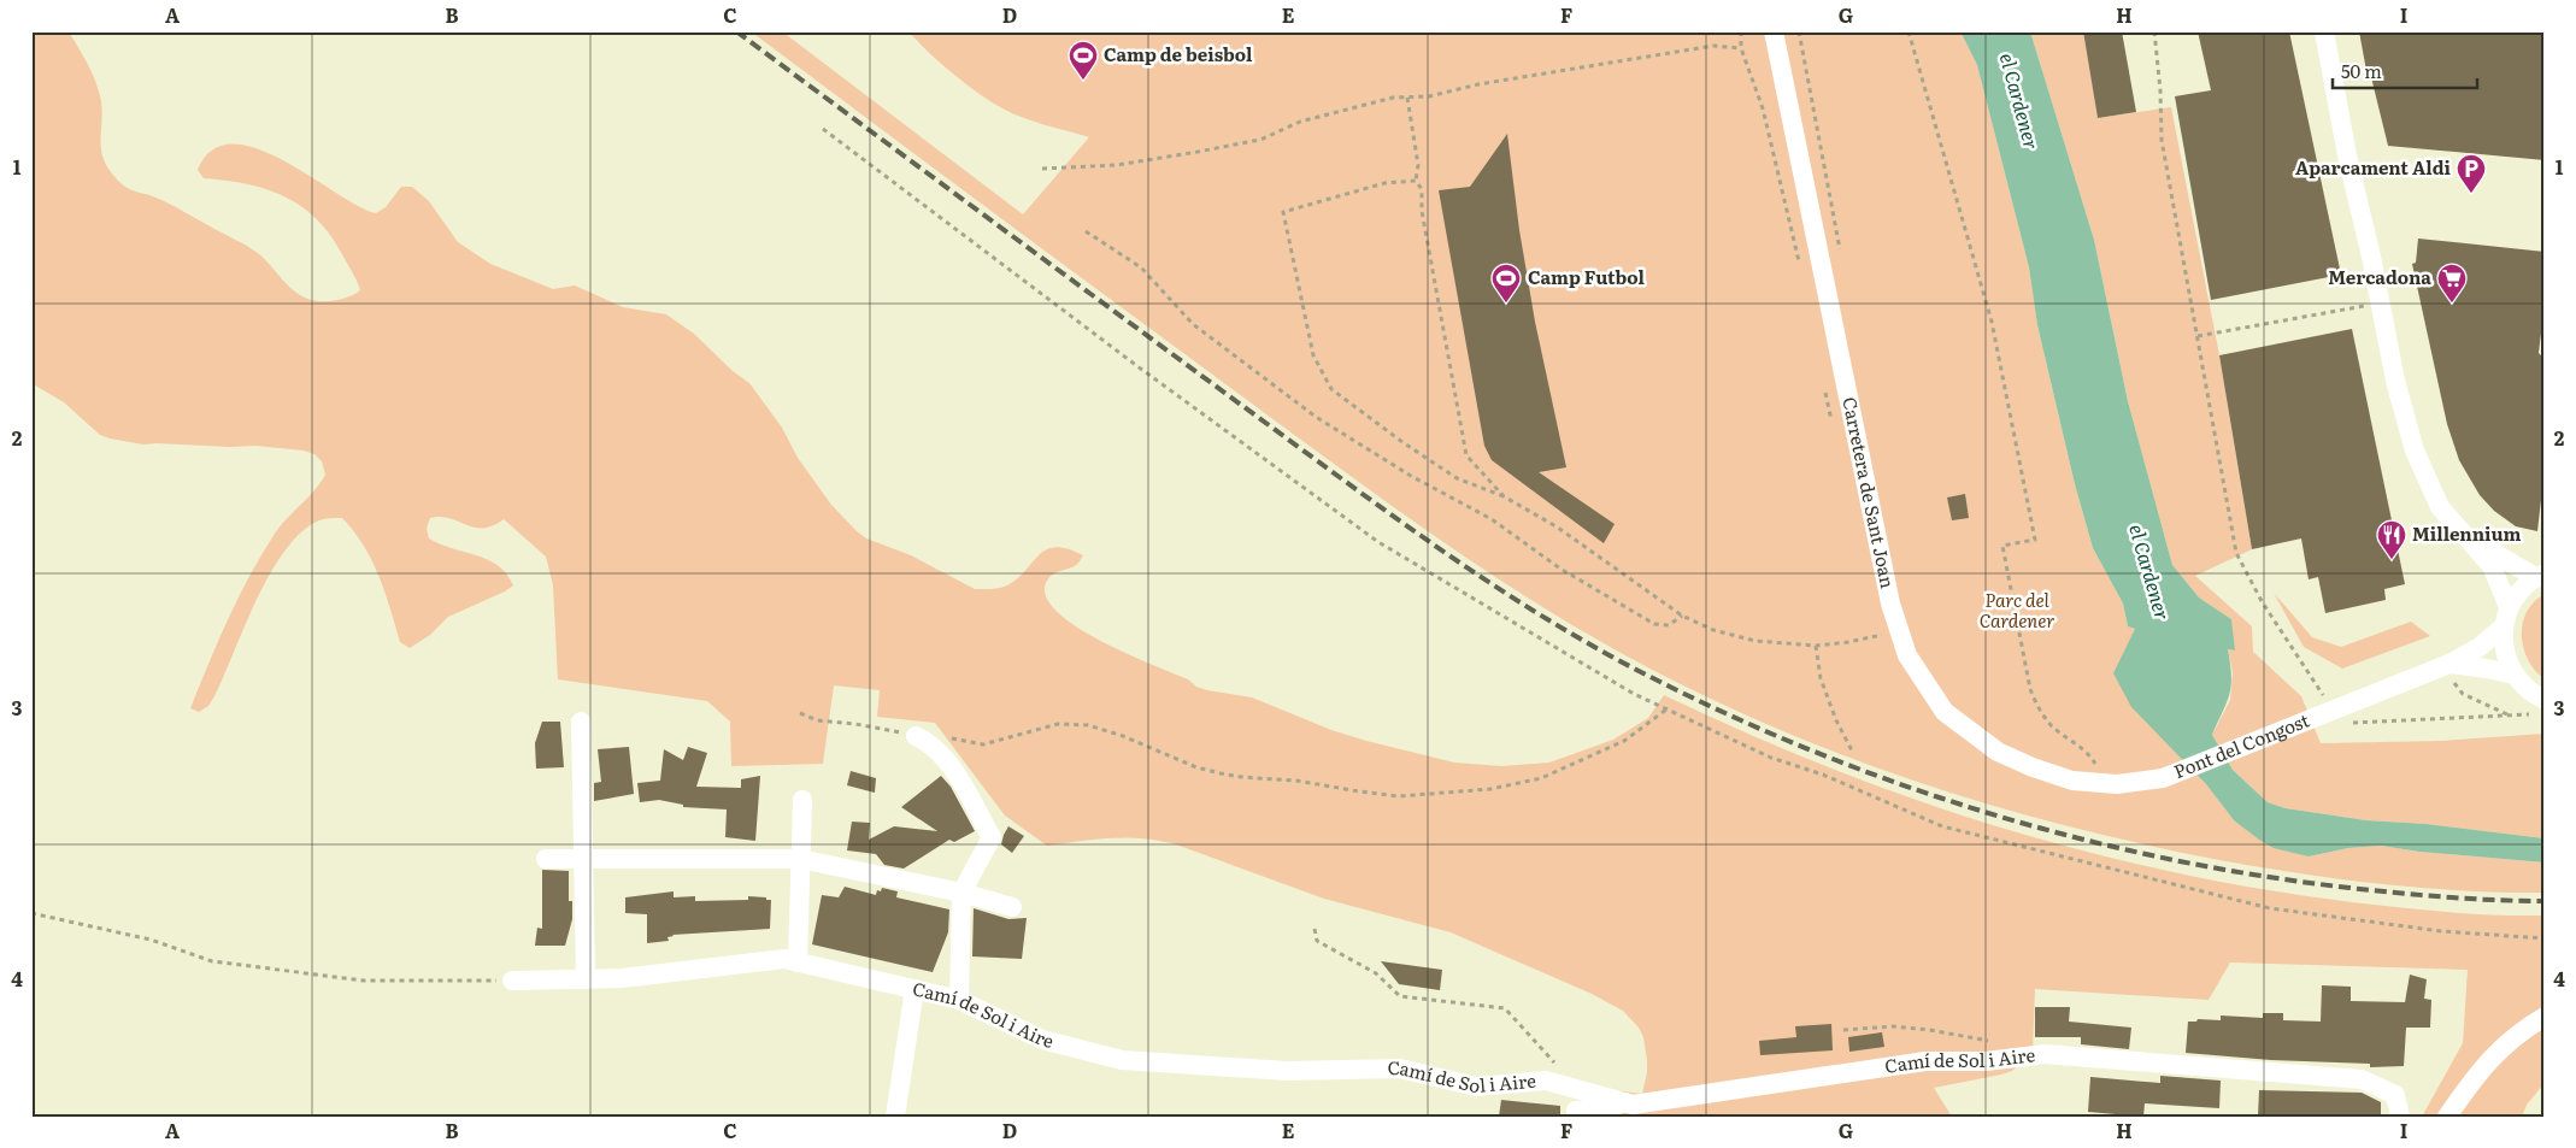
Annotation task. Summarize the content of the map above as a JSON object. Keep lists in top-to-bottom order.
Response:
{
  "streets": {
    "street": ["Carretera de Sant Joan", "Pont del Congost", "Camí de Sol i Aire"]
  },
  "crossings": [
    ["Carretera de Sant Joan", "Pont del Congost"]
  ],
  "water": ["el Cardener"],
  "parks": ["Parc del Cardener"],
  "places": {
    "sports": ["Camp de beisbol", "Camp Futbol"],
    "parking": ["Aparcament Aldi"],
    "supermarket": ["Mercadona"],
    "restaurant": ["Millennium"]
  },
  "scale_bar": "50 m",
  "grid": {
    "columns": [
      "A",
      "B",
      "C",
      "D",
      "E",
      "F",
      "G",
      "H",
      "I"
    ],
    "rows": [
      "1",
      "2",
      "3",
      "4"
    ]
  }
}
